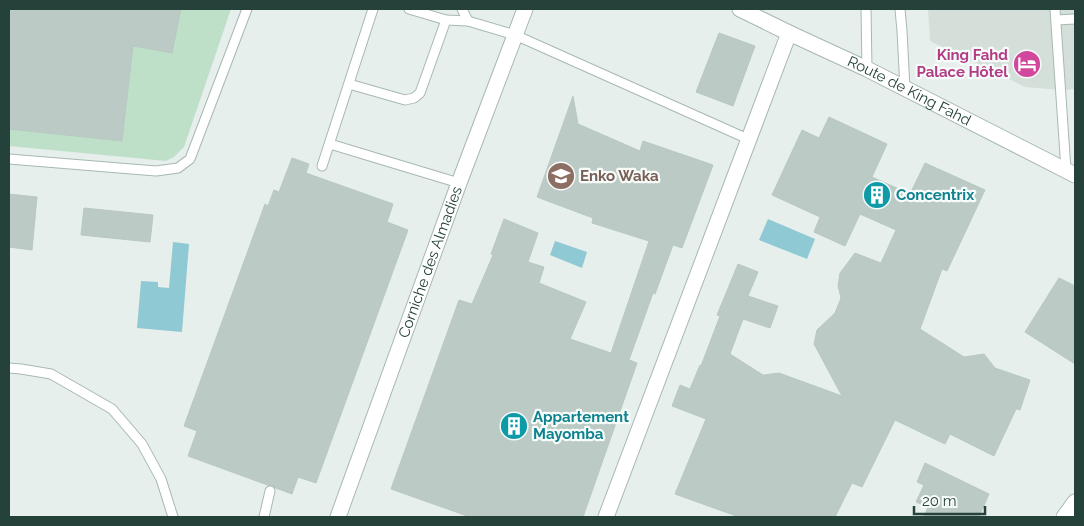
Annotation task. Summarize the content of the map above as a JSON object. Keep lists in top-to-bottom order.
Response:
{
  "streets": {
    "street": ["Route de King Fahd", "Corniche des Almadies"]
  },
  "places": {
    "hotel": ["King Fahd Palace Hôtel"],
    "school or university": ["Enko Waka"],
    "building": ["Concentrix", "Appartement Mayomba"]
  },
  "scale_bar": "20 m"
}
